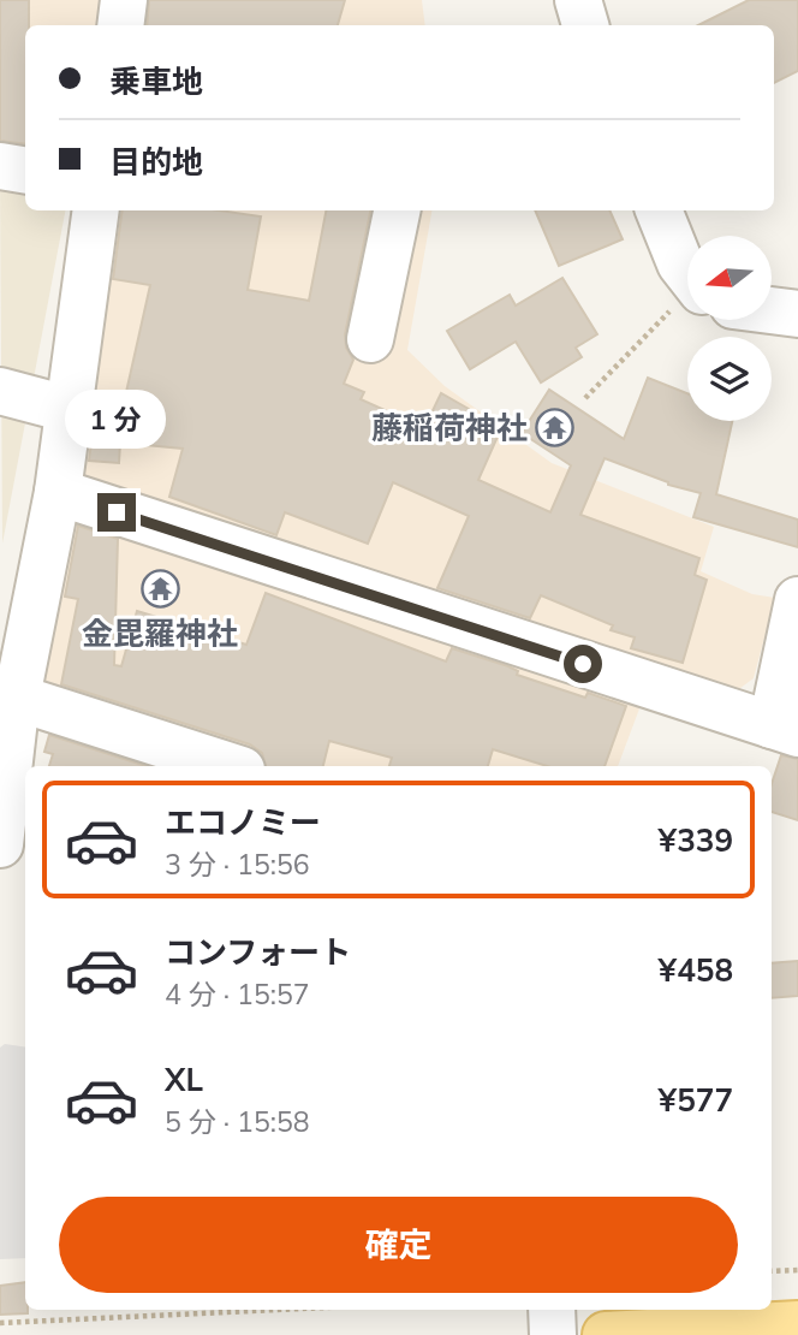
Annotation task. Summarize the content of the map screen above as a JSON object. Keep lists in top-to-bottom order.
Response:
{
  "places": {
    "temple": ["藤稲荷神社", "金毘羅神社"]
  },
  "north": "left",
  "page": {
    "banner": ["乗車地", "目的地"],
    "bubble": "1 分",
    "list": [
      {
        "name": "エコノミー",
        "note": "3 分 · 15:56",
        "value": "¥339"
      },
      {
        "name": "コンフォート",
        "note": "4 分 · 15:57",
        "value": "¥458"
      },
      {
        "name": "XL",
        "note": "5 分 · 15:58",
        "value": "¥577"
      }
    ],
    "buttons": "確定"
  }
}
